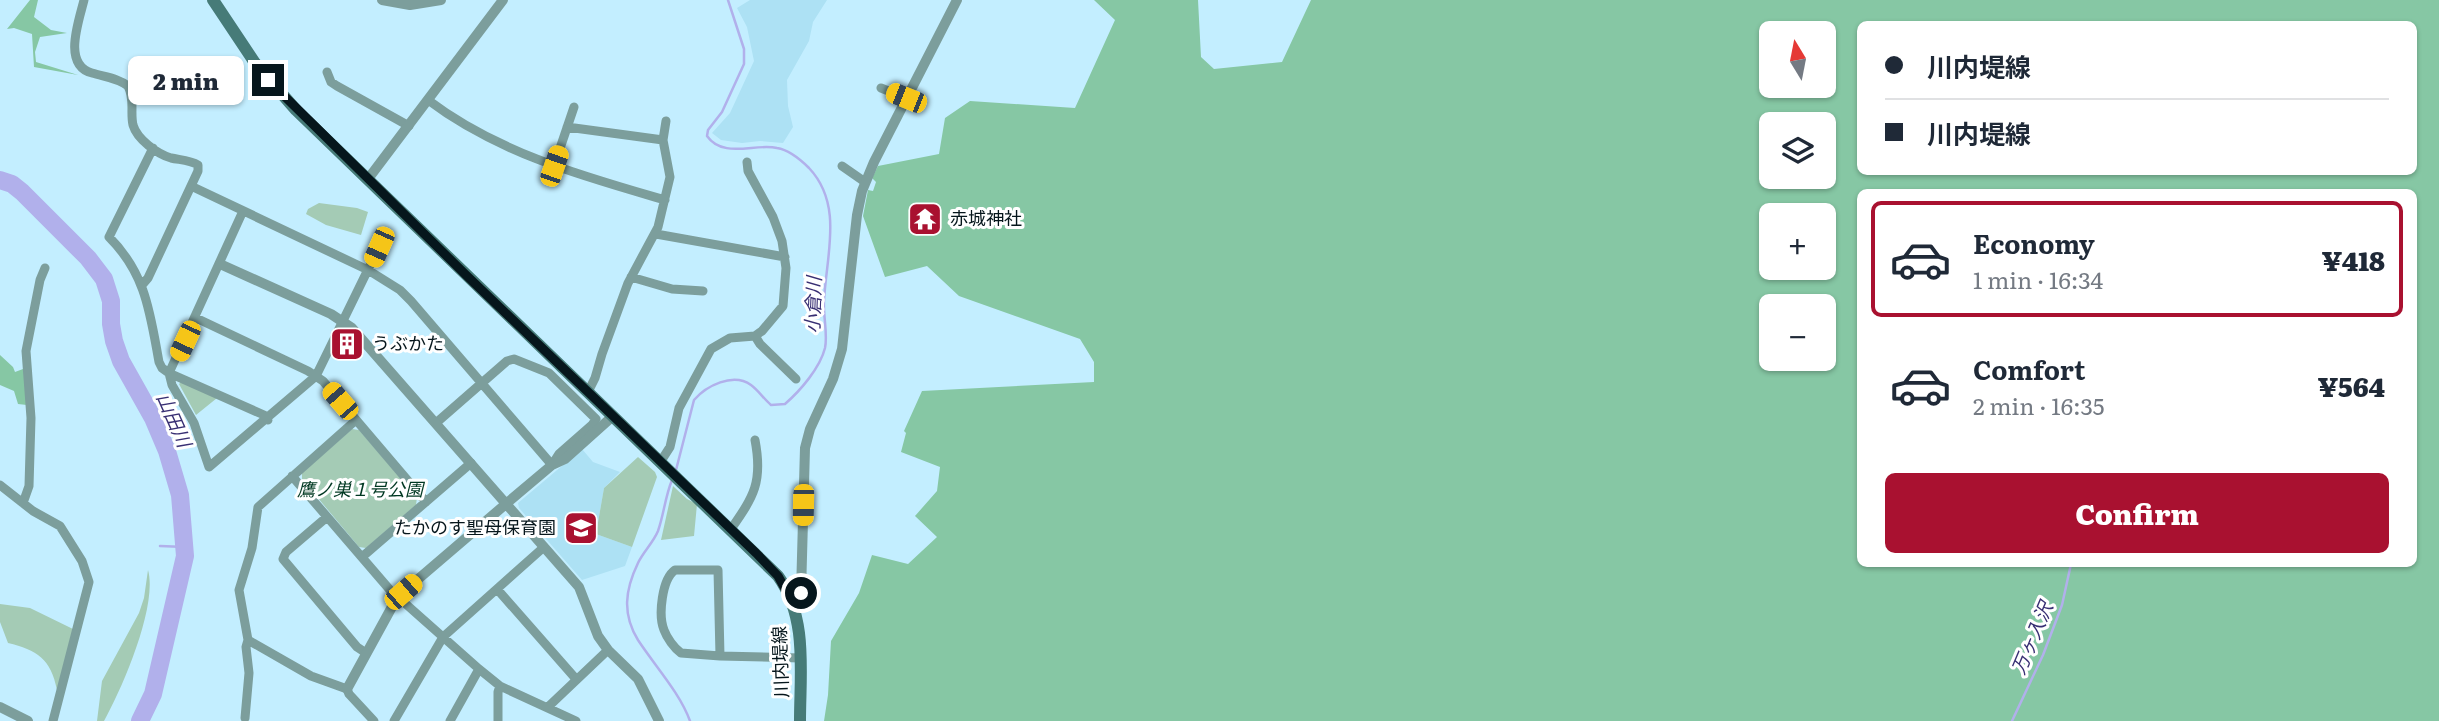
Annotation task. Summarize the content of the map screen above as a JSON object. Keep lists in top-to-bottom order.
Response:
{
  "streets": {
    "main road": ["川内堤線"]
  },
  "water": ["小倉川", "山田川", "万ヶ入沢"],
  "parks": ["鷹ノ巣１号公園"],
  "places": {
    "temple": ["赤城神社"],
    "building": ["うぶかた"],
    "school or university": ["たかのす聖母保育園"]
  },
  "north": "top",
  "page": {
    "map_buttons": ["+", "−"],
    "banner": ["川内堤線", "川内堤線"],
    "bubble": "2 min",
    "list": [
      {
        "name": "Economy",
        "note": "1 min · 16:34",
        "value": "¥418"
      },
      {
        "name": "Comfort",
        "note": "2 min · 16:35",
        "value": "¥564"
      }
    ],
    "buttons": "Confirm"
  }
}
